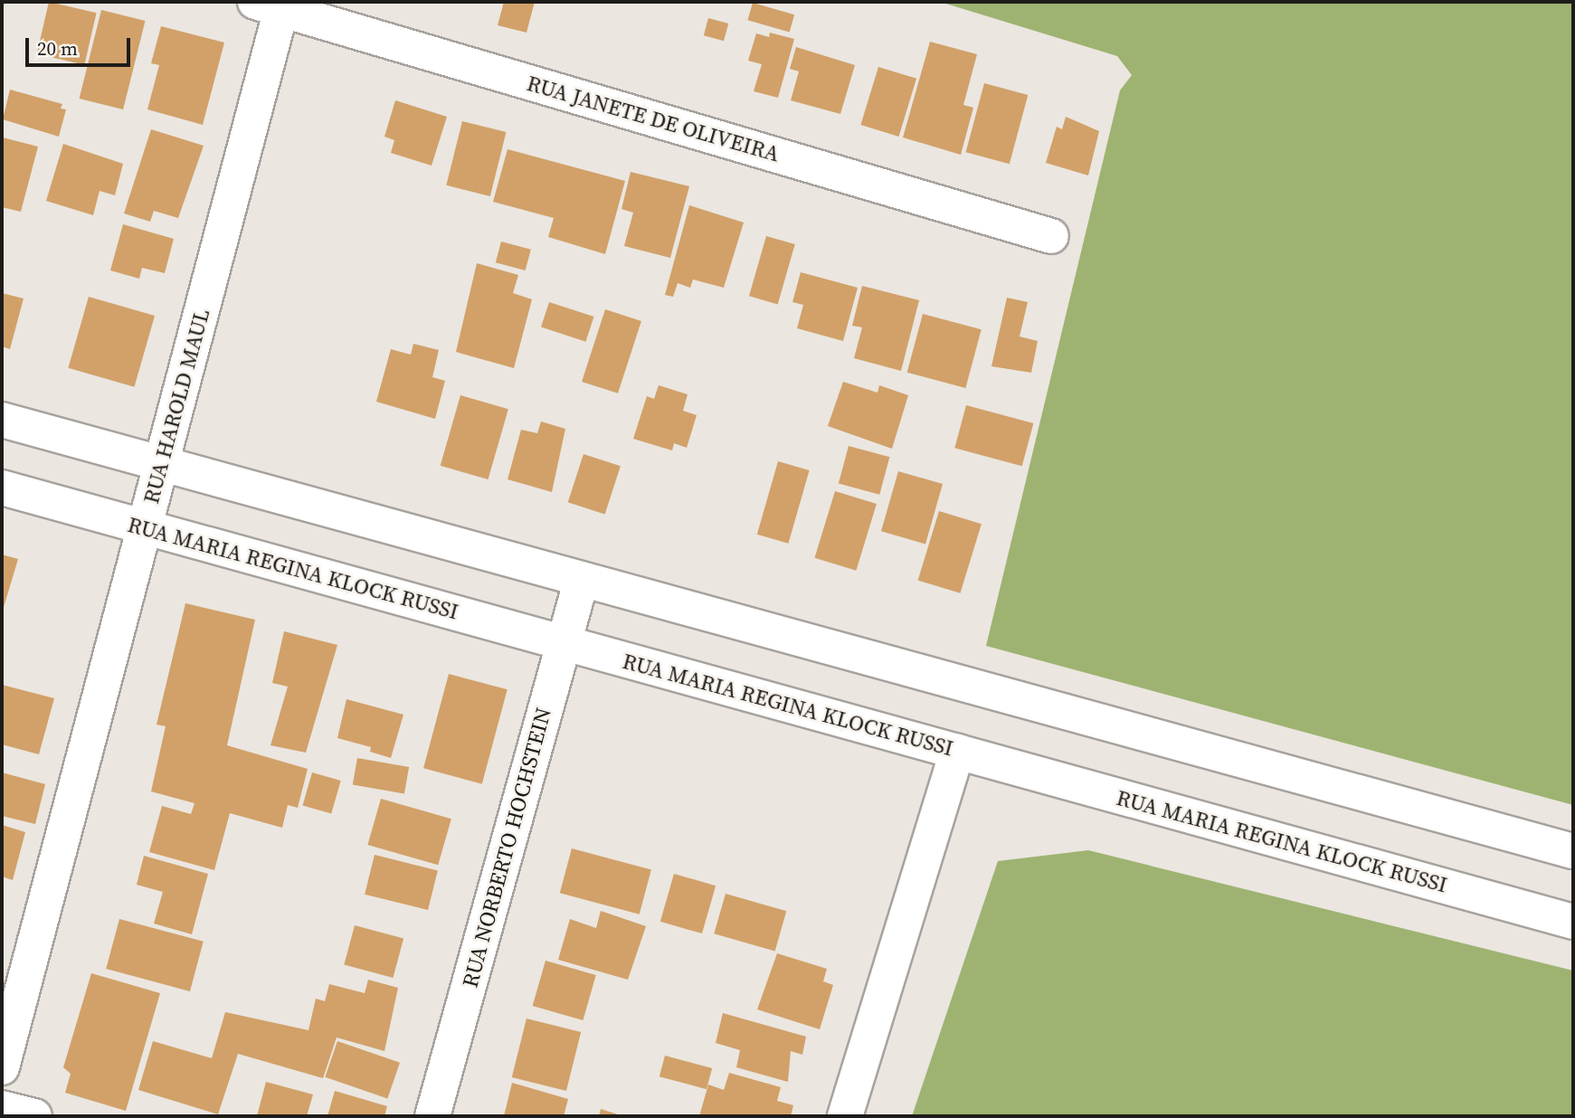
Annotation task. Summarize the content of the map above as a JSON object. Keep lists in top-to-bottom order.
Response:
{
  "streets": {
    "street": [
      "RUA JANETE DE OLIVEIRA",
      "RUA HAROLD MAUL",
      "RUA MARIA REGINA KLOCK RUSSI",
      "RUA NORBERTO HOCHSTEIN"
    ]
  },
  "crossings": [
    ["RUA JANETE DE OLIVEIRA", "RUA HAROLD MAUL"],
    ["RUA HAROLD MAUL", "RUA MARIA REGINA KLOCK RUSSI"],
    ["RUA MARIA REGINA KLOCK RUSSI", "RUA NORBERTO HOCHSTEIN"]
  ],
  "scale_bar": "20 m"
}
